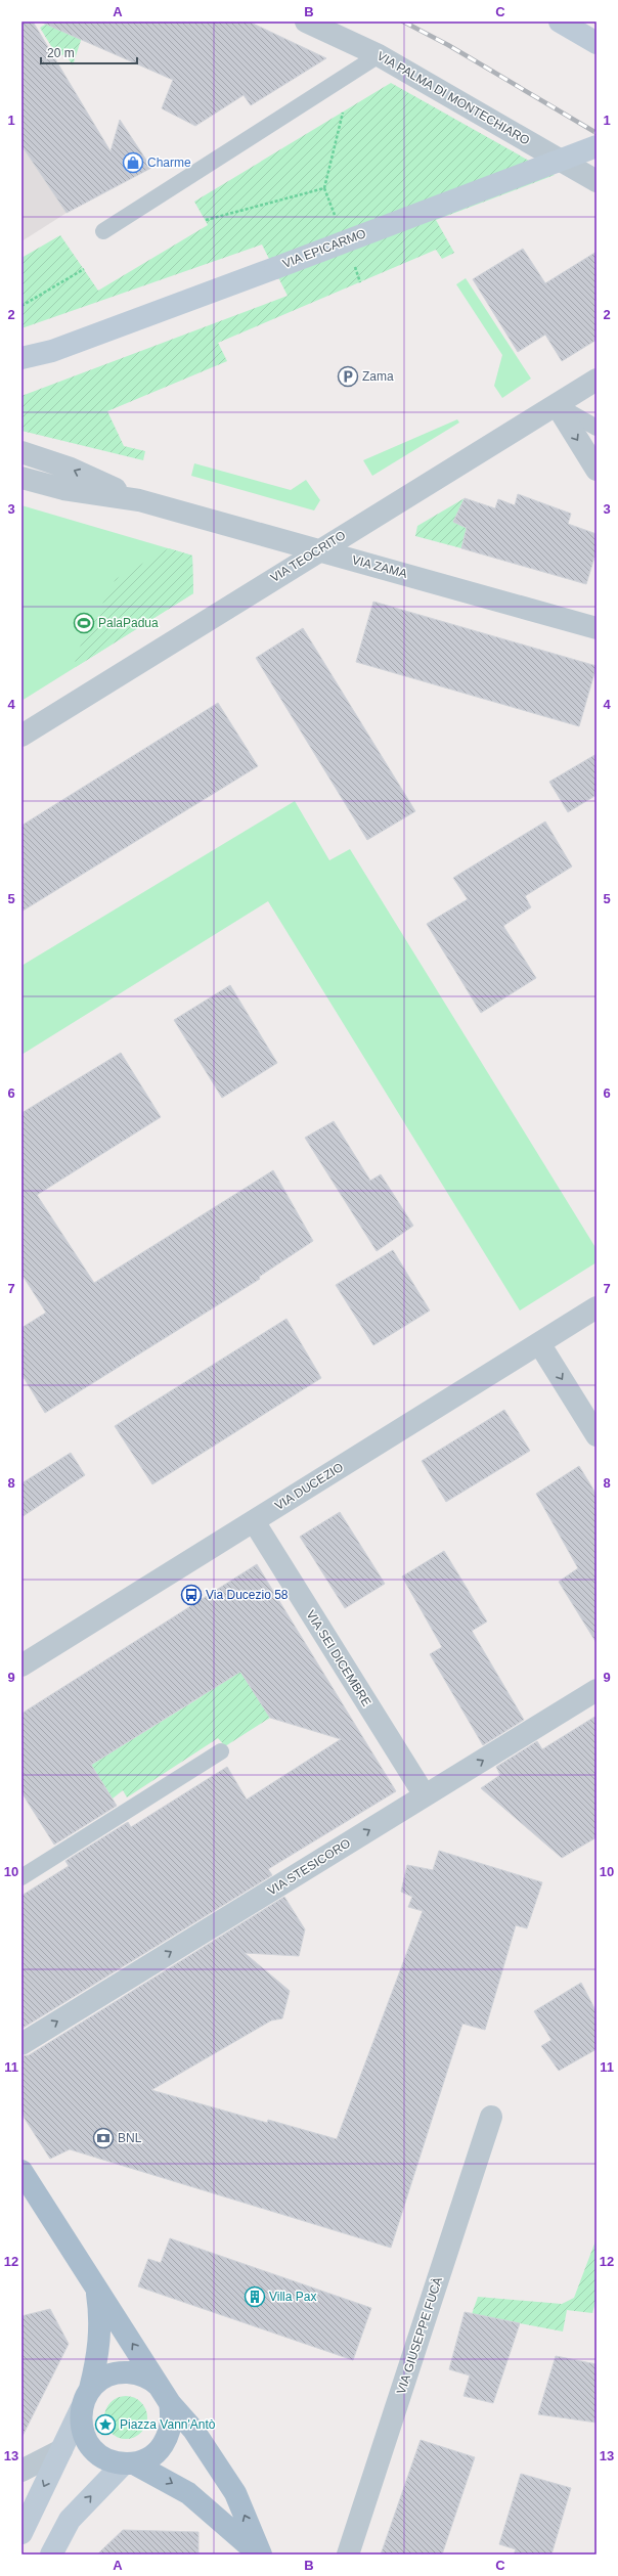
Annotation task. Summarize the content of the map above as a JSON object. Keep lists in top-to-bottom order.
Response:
{
  "streets": {
    "main road": ["VIA EPICARMO"],
    "street": [
      "VIA PALMA DI MONTECHIARO",
      "VIA TEOCRITO",
      "VIA ZAMA",
      "VIA DUCEZIO",
      "VIA SEI DICEMBRE",
      "VIA STESICORO",
      "VIA GIUSEPPE FUCÀ"
    ]
  },
  "crossings": [
    ["VIA TEOCRITO", "VIA ZAMA"],
    ["VIA DUCEZIO", "VIA SEI DICEMBRE"],
    ["VIA SEI DICEMBRE", "VIA STESICORO"]
  ],
  "one_way": ["VIA STESICORO"],
  "places": {
    "shop": ["Charme"],
    "parking": ["Zama"],
    "sports": ["PalaPadua"],
    "bus stop": ["Via Ducezio 58"],
    "bank": ["BNL"],
    "building": ["Villa Pax"],
    "place": ["Piazza Vann'Antò"]
  },
  "scale_bar": "20 m",
  "grid": {
    "columns": ["A", "B", "C"],
    "rows": [
      "1",
      "2",
      "3",
      "4",
      "5",
      "6",
      "7",
      "8",
      "9",
      "10",
      "11",
      "12",
      "13"
    ]
  }
}
